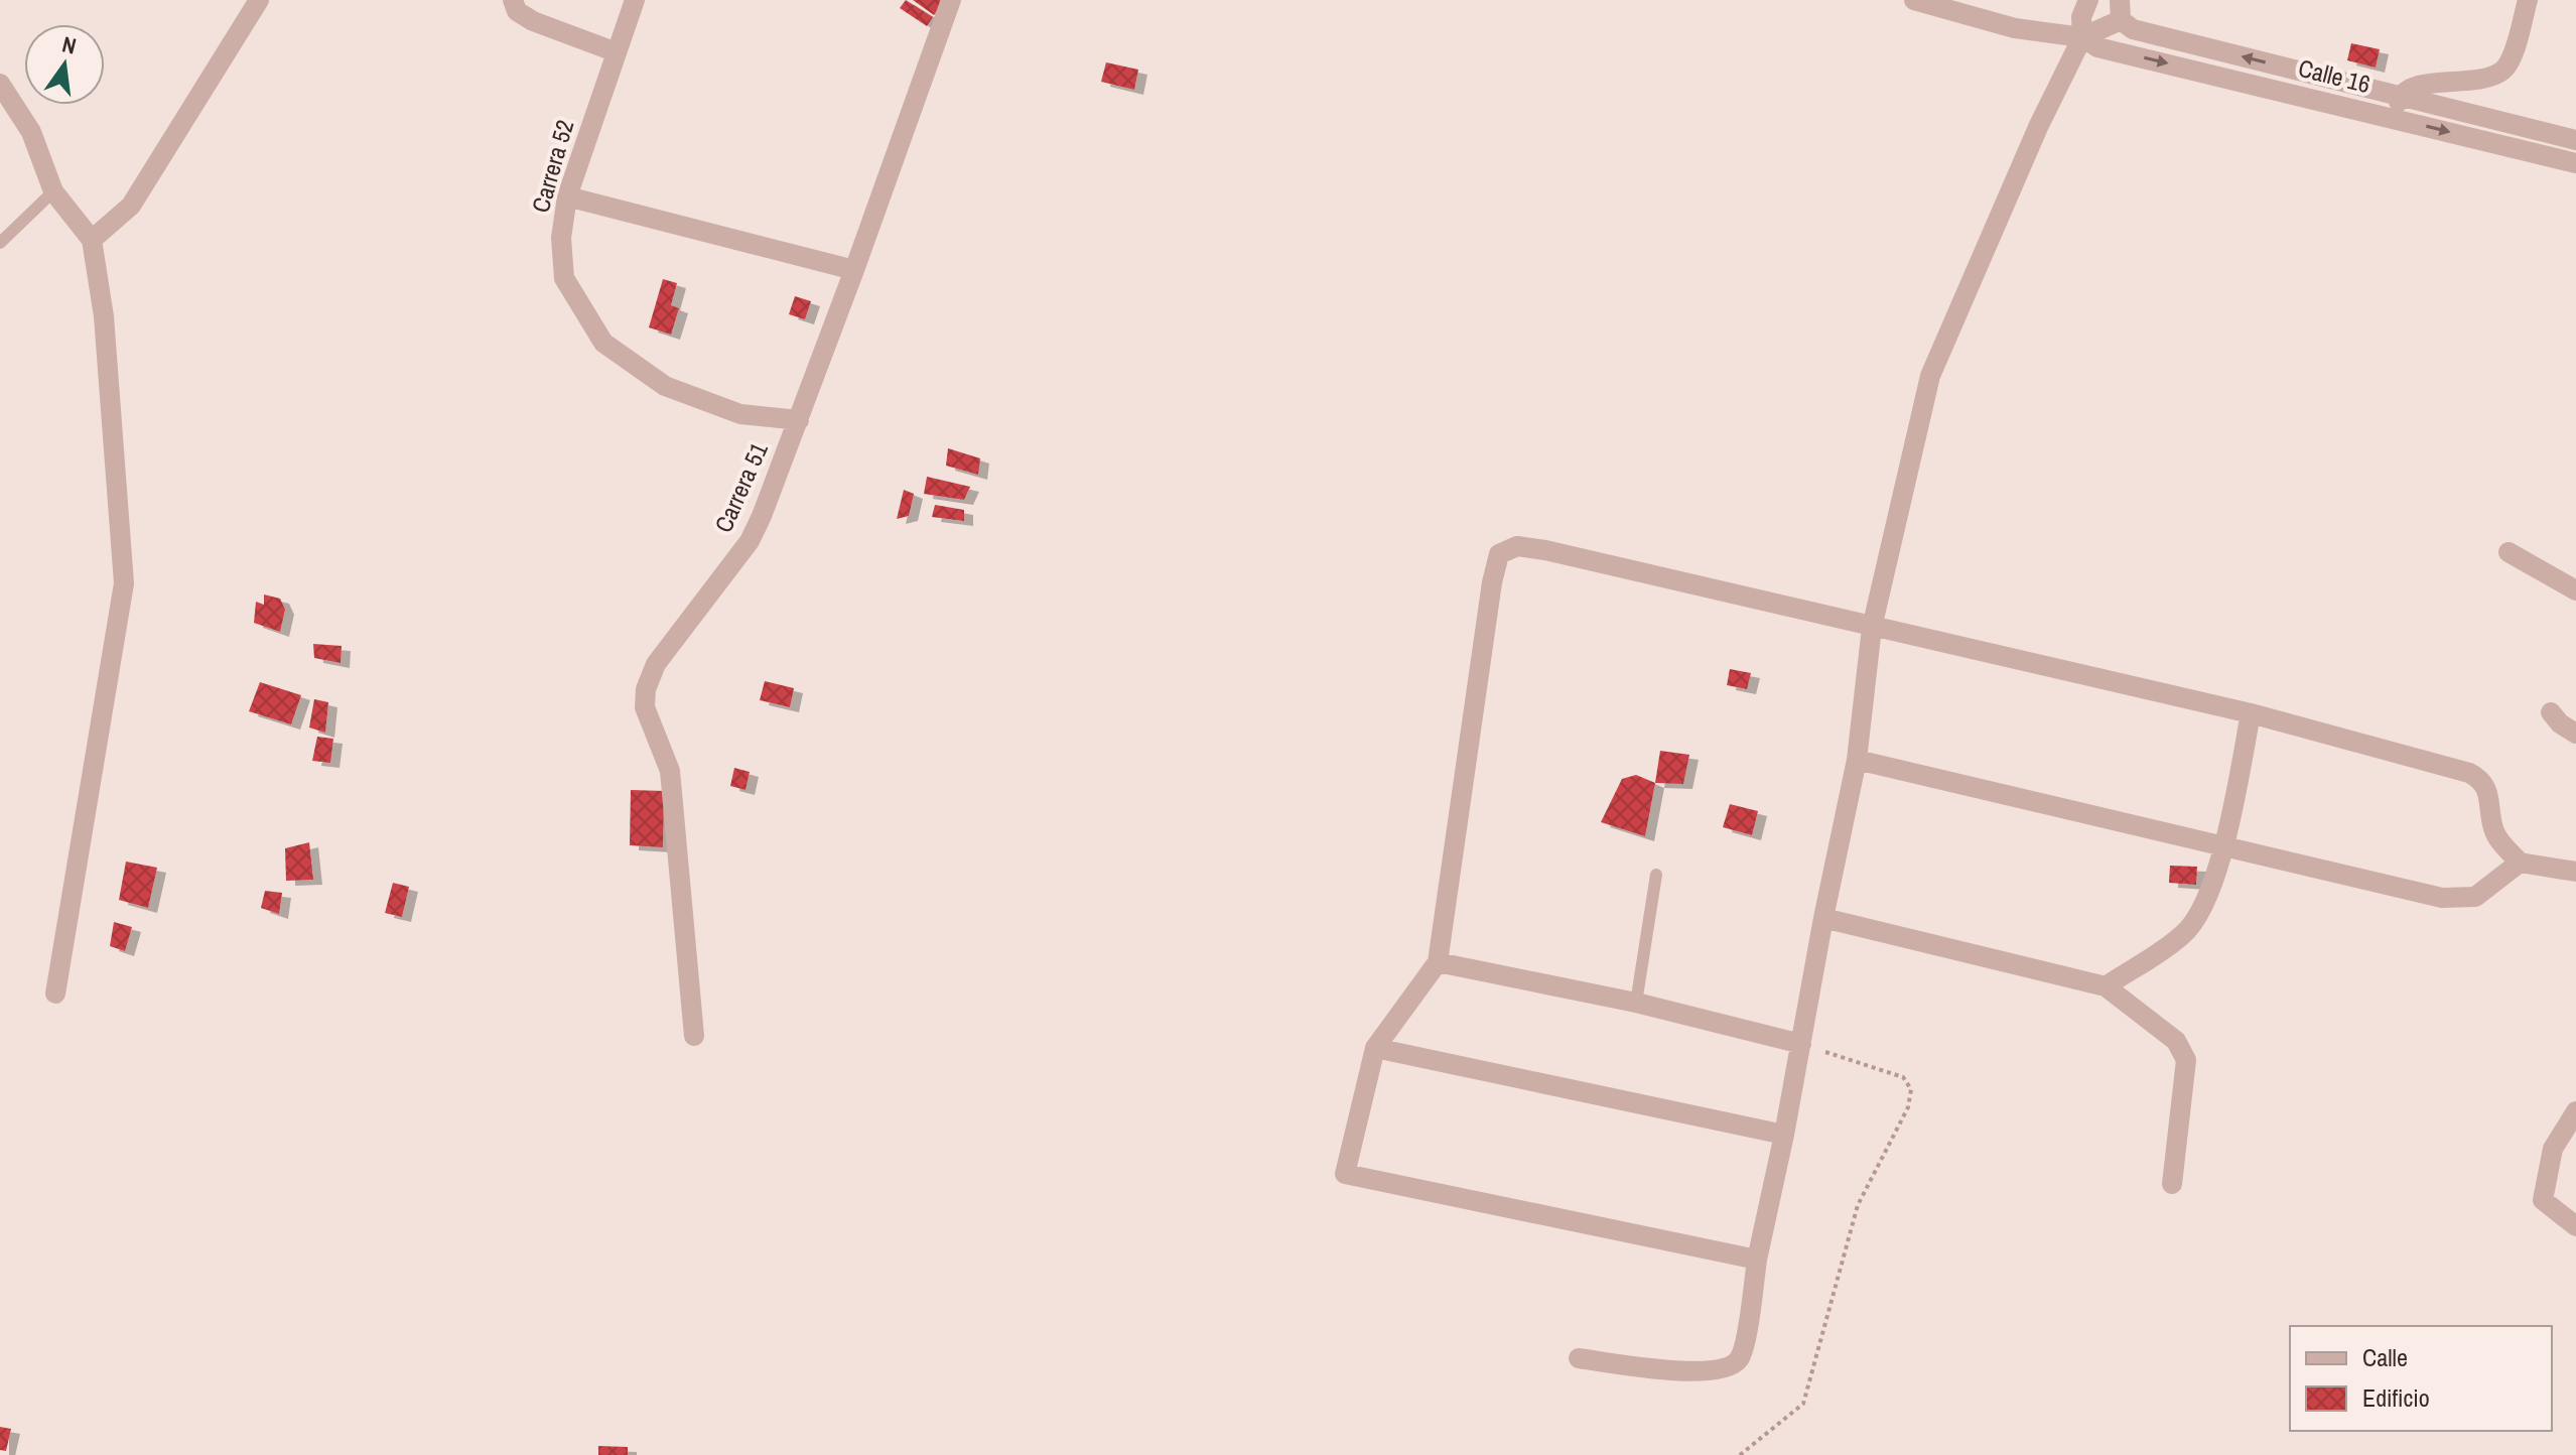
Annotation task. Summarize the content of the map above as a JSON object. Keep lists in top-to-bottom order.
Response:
{
  "streets": {
    "street": ["Calle 16", "Carrera 52", "Carrera 51"]
  },
  "crossings": [
    ["Carrera 52", "Carrera 51"]
  ],
  "legend": ["Calle", "Edificio"],
  "north": "top"
}
